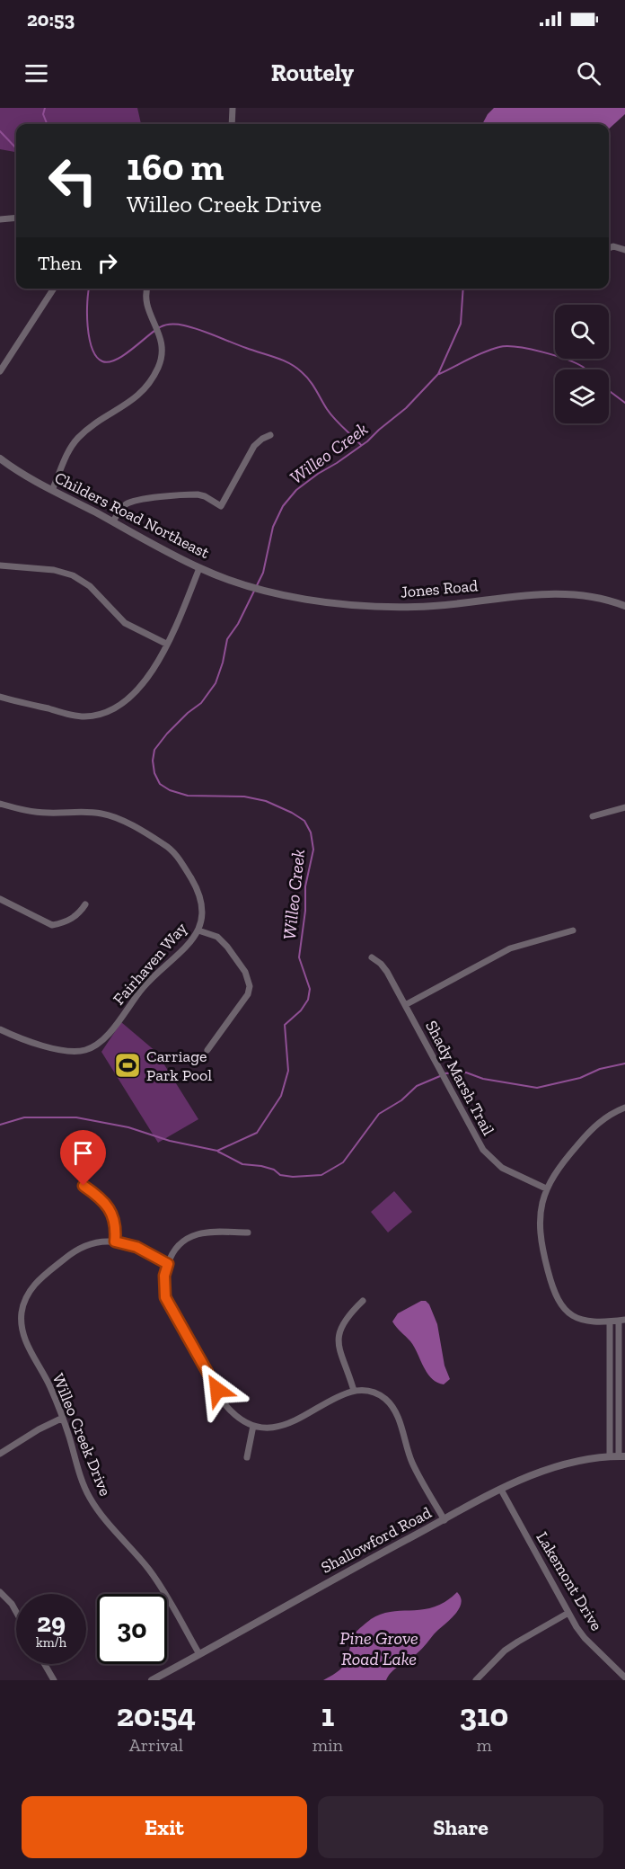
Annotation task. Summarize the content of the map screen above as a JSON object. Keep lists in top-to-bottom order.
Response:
{
  "streets": {
    "street": [
      "Childers Road Northeast",
      "Jones Road",
      "Fairhaven Way",
      "Shady Marsh Trail",
      "Willeo Creek Drive",
      "Shallowford Road",
      "Lakemont Drive"
    ]
  },
  "crossings": [
    ["Childers Road Northeast", "Jones Road"],
    ["Willeo Creek Drive", "Shallowford Road"],
    ["Shallowford Road", "Lakemont Drive"]
  ],
  "water": ["Willeo Creek", "Pine Grove Road Lake"],
  "places": {
    "sports": ["Carriage Park Pool"]
  },
  "page": {
    "status": "20:53",
    "header": "Routely",
    "turn": ["160 m", "Willeo Creek Drive"],
    "then": "Then",
    "speed": "29 km/h",
    "limit": "30",
    "eta": [
      "20:54",
      "Arrival",
      "1",
      "min",
      "310",
      "m"
    ],
    "buttons": ["Exit", "Share"]
  }
}
